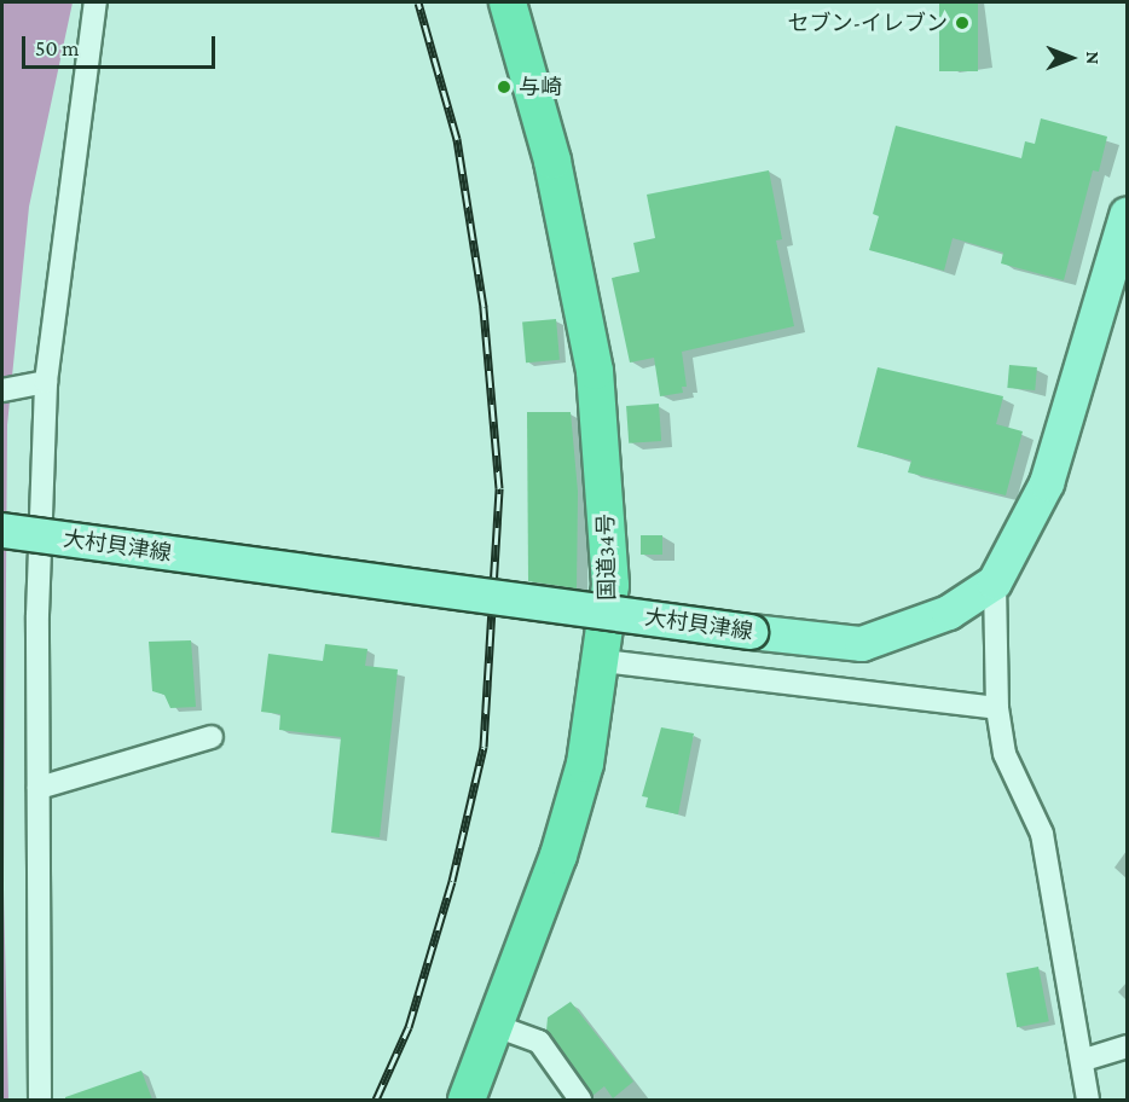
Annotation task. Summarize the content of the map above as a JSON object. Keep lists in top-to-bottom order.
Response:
{
  "streets": {
    "highway": ["国道34号"],
    "main road": ["大村貝津線"]
  },
  "places": ["セブン-イレブン", "与崎"],
  "scale_bar": "50 m",
  "north": "right"
}
